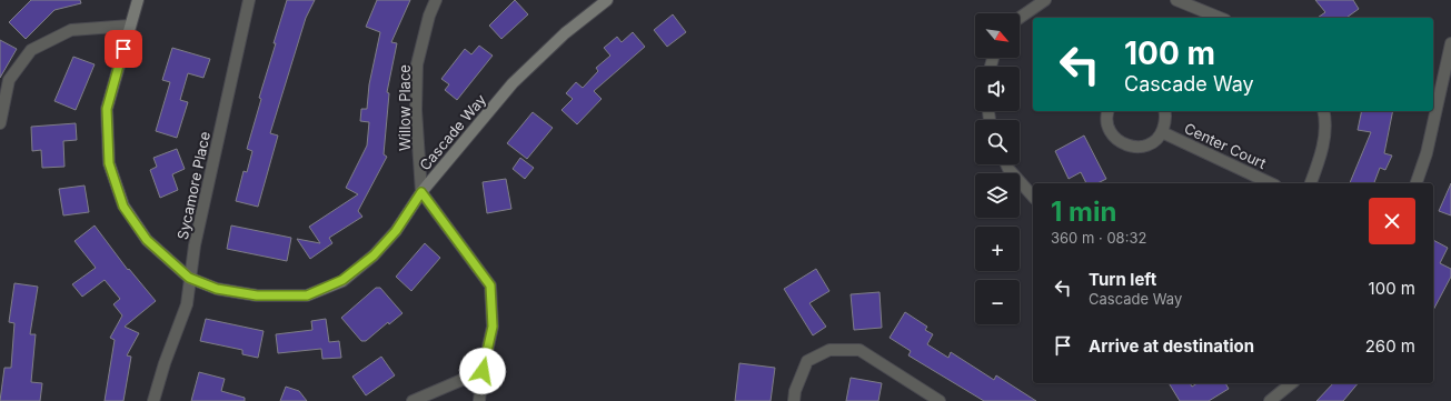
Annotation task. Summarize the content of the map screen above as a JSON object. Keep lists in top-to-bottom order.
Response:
{
  "streets": {
    "street": [
      "Willow Place",
      "Cascade Way",
      "Center Court",
      "Sycamore Place"
    ]
  },
  "crossings": [
    ["Willow Place", "Cascade Way"],
    ["Cascade Way", "Sycamore Place"]
  ],
  "north": "bottom right",
  "page": {
    "map_buttons": ["+", "−"],
    "turn": ["100 m", "Cascade Way"],
    "heading": ["1 min", "360 m · 08:32"],
    "list": [
      {
        "name": "Turn left",
        "note": "Cascade Way",
        "value": "100 m"
      },
      {
        "name": "Arrive at destination",
        "value": "260 m"
      }
    ]
  }
}
